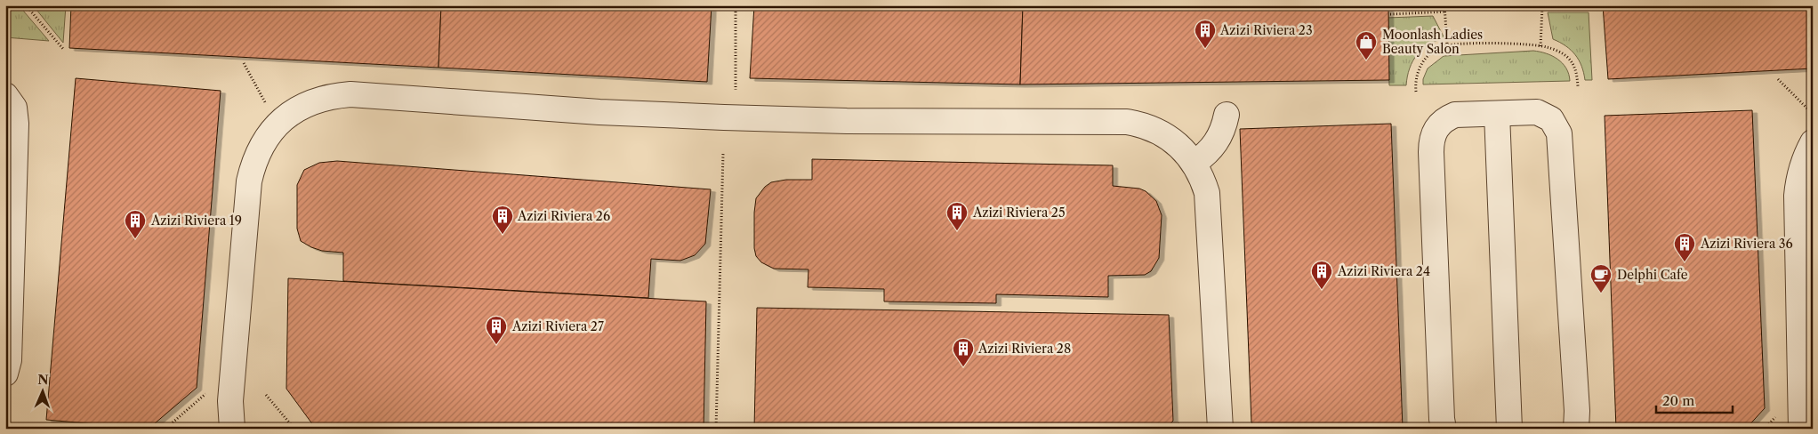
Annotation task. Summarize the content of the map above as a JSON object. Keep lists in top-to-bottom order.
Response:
{
  "places": {
    "building": [
      "Azizi Riviera 23",
      "Azizi Riviera 25",
      "Azizi Riviera 26",
      "Azizi Riviera 19",
      "Azizi Riviera 36",
      "Azizi Riviera 24",
      "Azizi Riviera 27",
      "Azizi Riviera 28"
    ],
    "shop": ["Moonlash Ladies Beauty Salon"],
    "cafe": ["Delphi Cafe"]
  },
  "scale_bar": "20 m",
  "north": "top"
}
